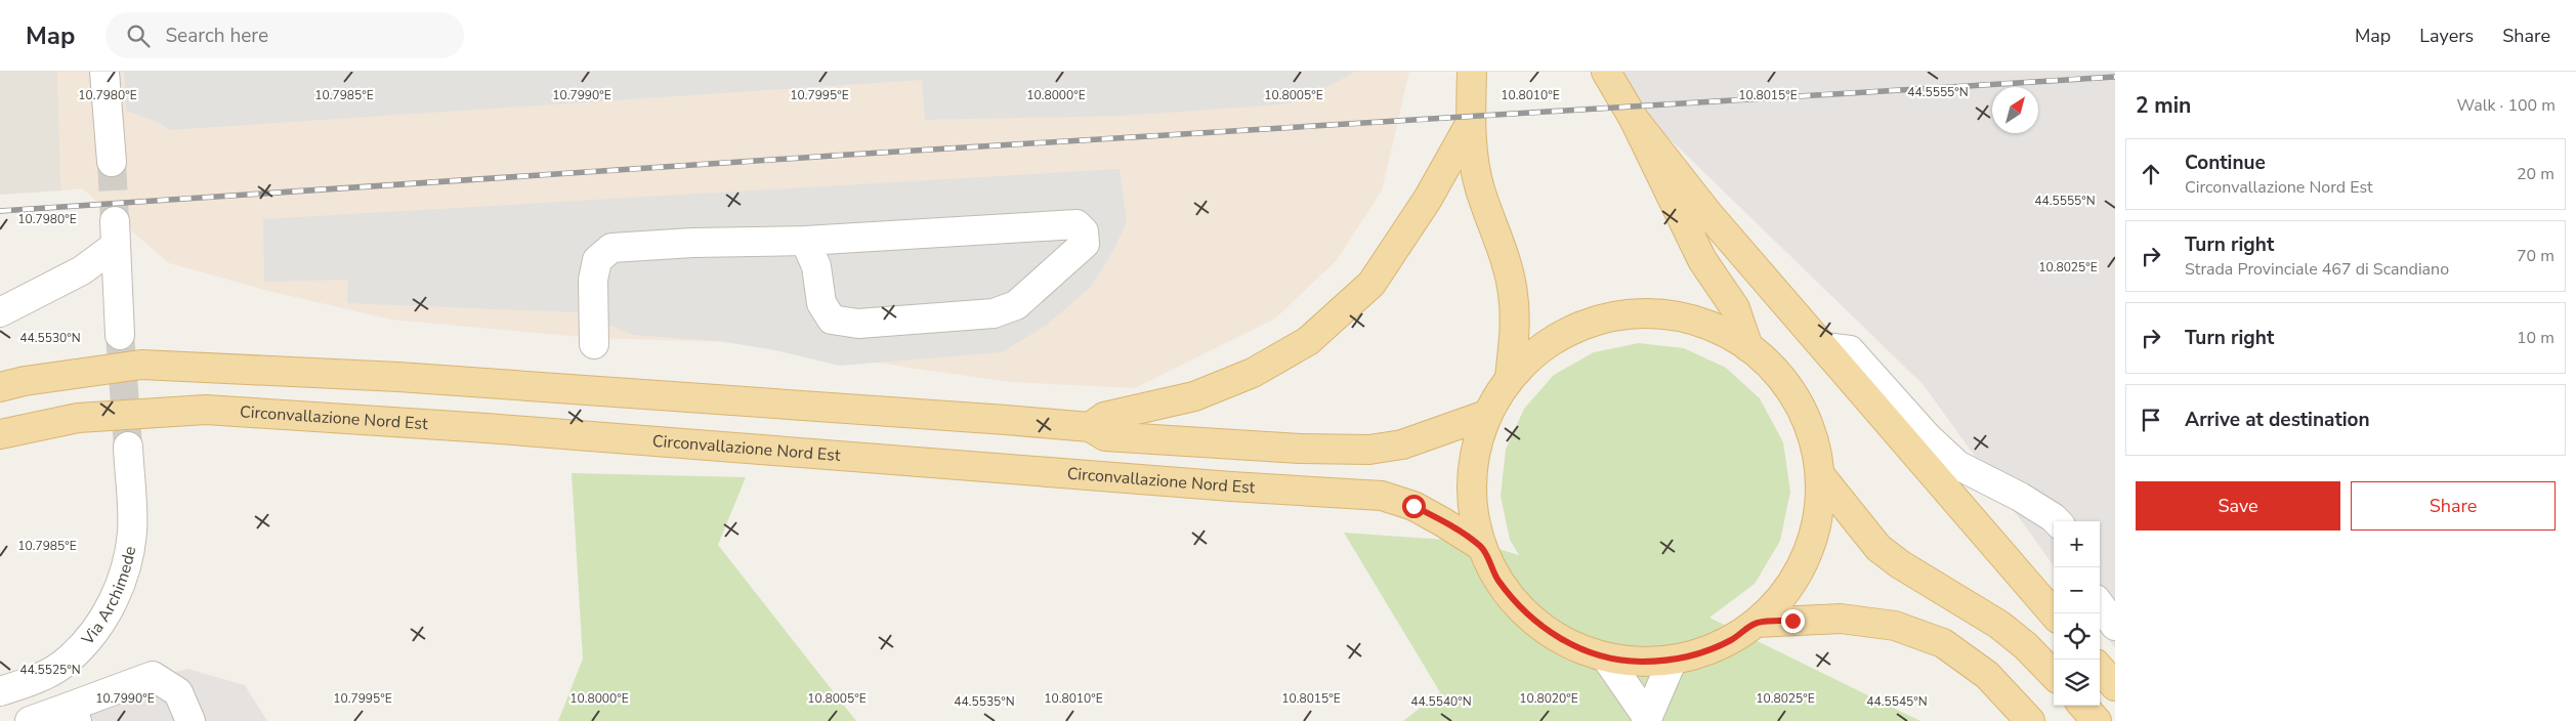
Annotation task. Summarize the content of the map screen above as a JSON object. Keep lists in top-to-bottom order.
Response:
{
  "streets": {
    "main road": ["Circonvallazione Nord Est"],
    "street": ["Via Archimede"]
  },
  "north": "top right",
  "page": {
    "header": "Map",
    "search": "Search here",
    "nav": ["Map", "Layers", "Share"],
    "heading": ["2 min", "Walk · 100 m"],
    "list": [
      ["Continue", "Circonvallazione Nord Est", "20 m"],
      ["Turn right", "Strada Provinciale 467 di Scandiano", "70 m"],
      ["Turn right", "10 m"],
      "Arrive at destination"
    ],
    "buttons": ["Save", "Share"],
    "map_buttons": ["+", "−"]
  },
  "coordinates": [
    "44.5555°N",
    "10.7980°E",
    "10.7985°E",
    "10.7990°E",
    "10.7995°E",
    "10.8000°E",
    "10.8005°E",
    "10.8010°E",
    "10.8015°E",
    "10.8025°E",
    "44.5530°N",
    "44.5525°N",
    "10.8020°E",
    "44.5535°N",
    "44.5540°N",
    "44.5545°N"
  ]
}
